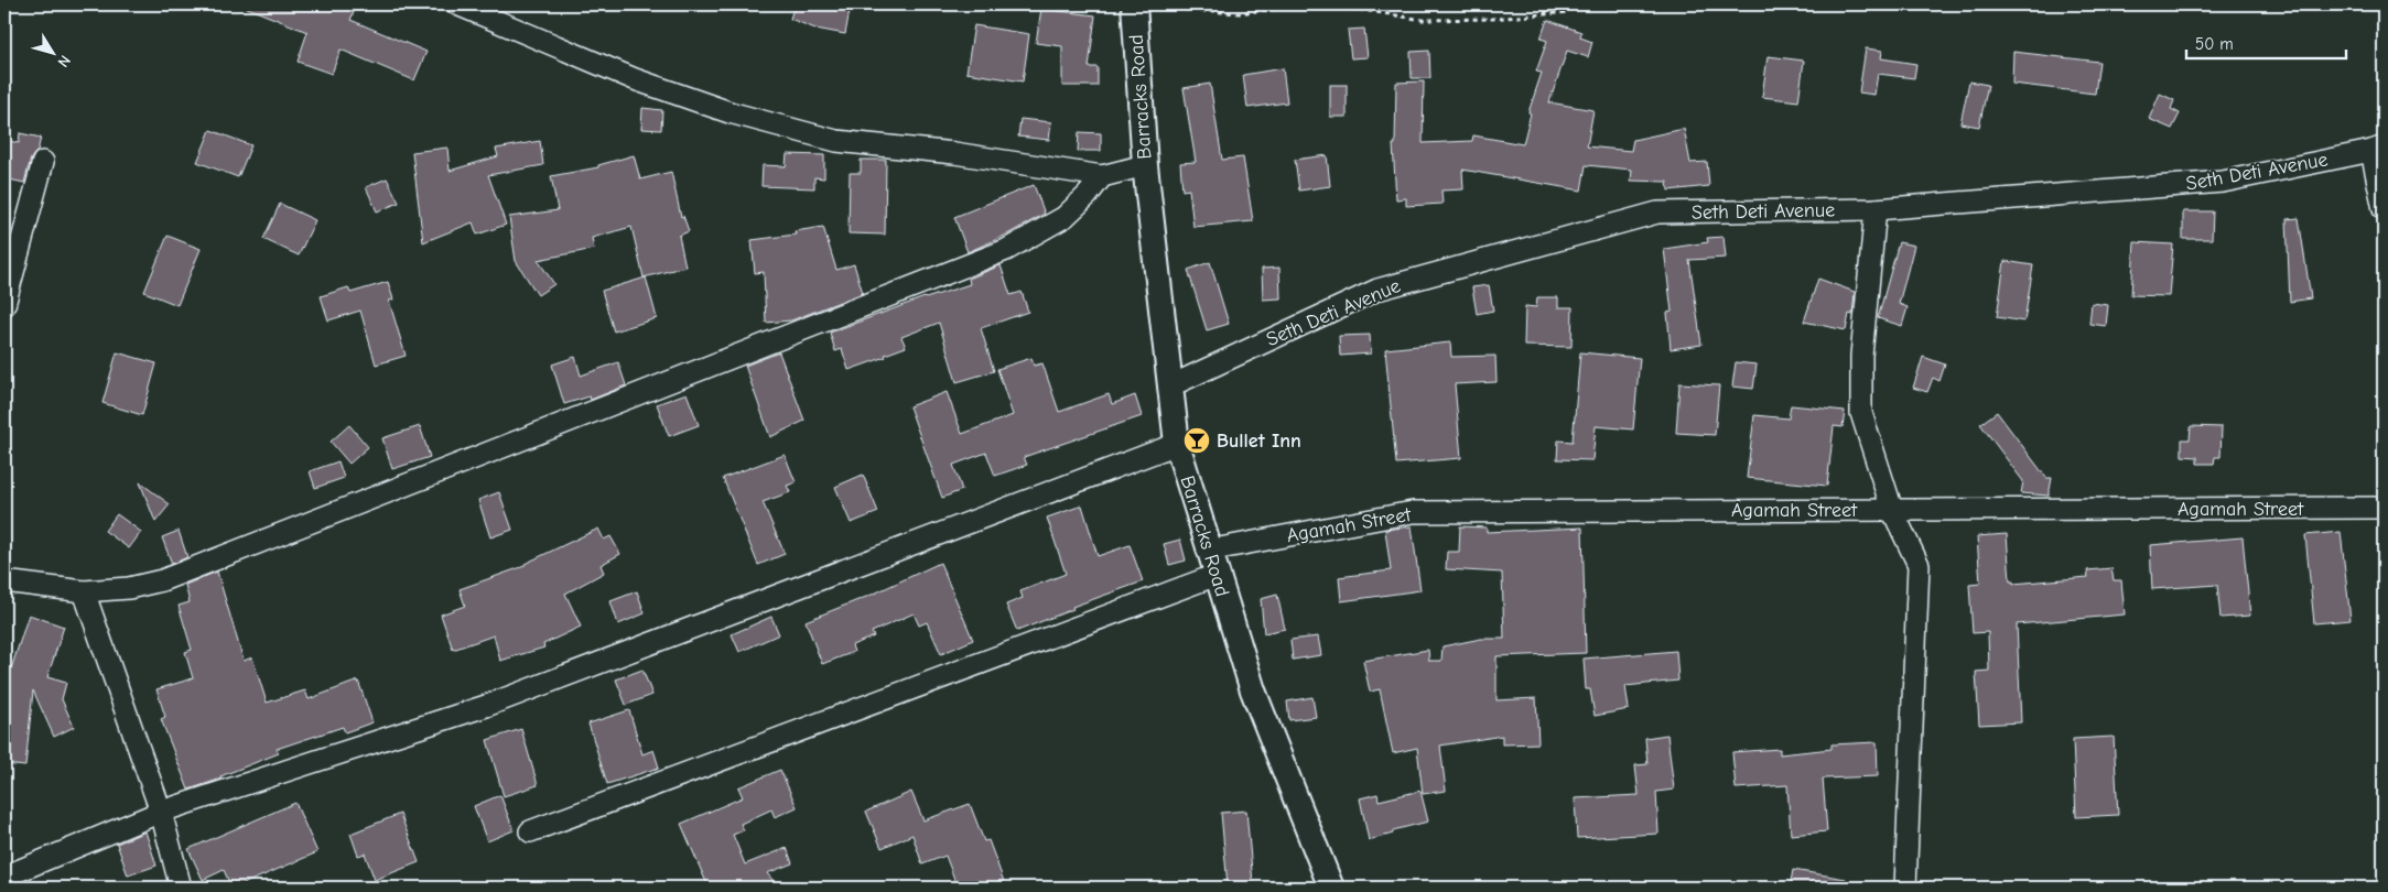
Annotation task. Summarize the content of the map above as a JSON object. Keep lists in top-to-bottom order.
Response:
{
  "streets": {
    "street": ["Barracks Road", "Seth Deti Avenue", "Agamah Street"]
  },
  "crossings": [
    ["Barracks Road", "Seth Deti Avenue"],
    ["Barracks Road", "Agamah Street"]
  ],
  "places": {
    "bar": ["Bullet Inn"]
  },
  "scale_bar": "50 m",
  "north": "bottom right"
}
